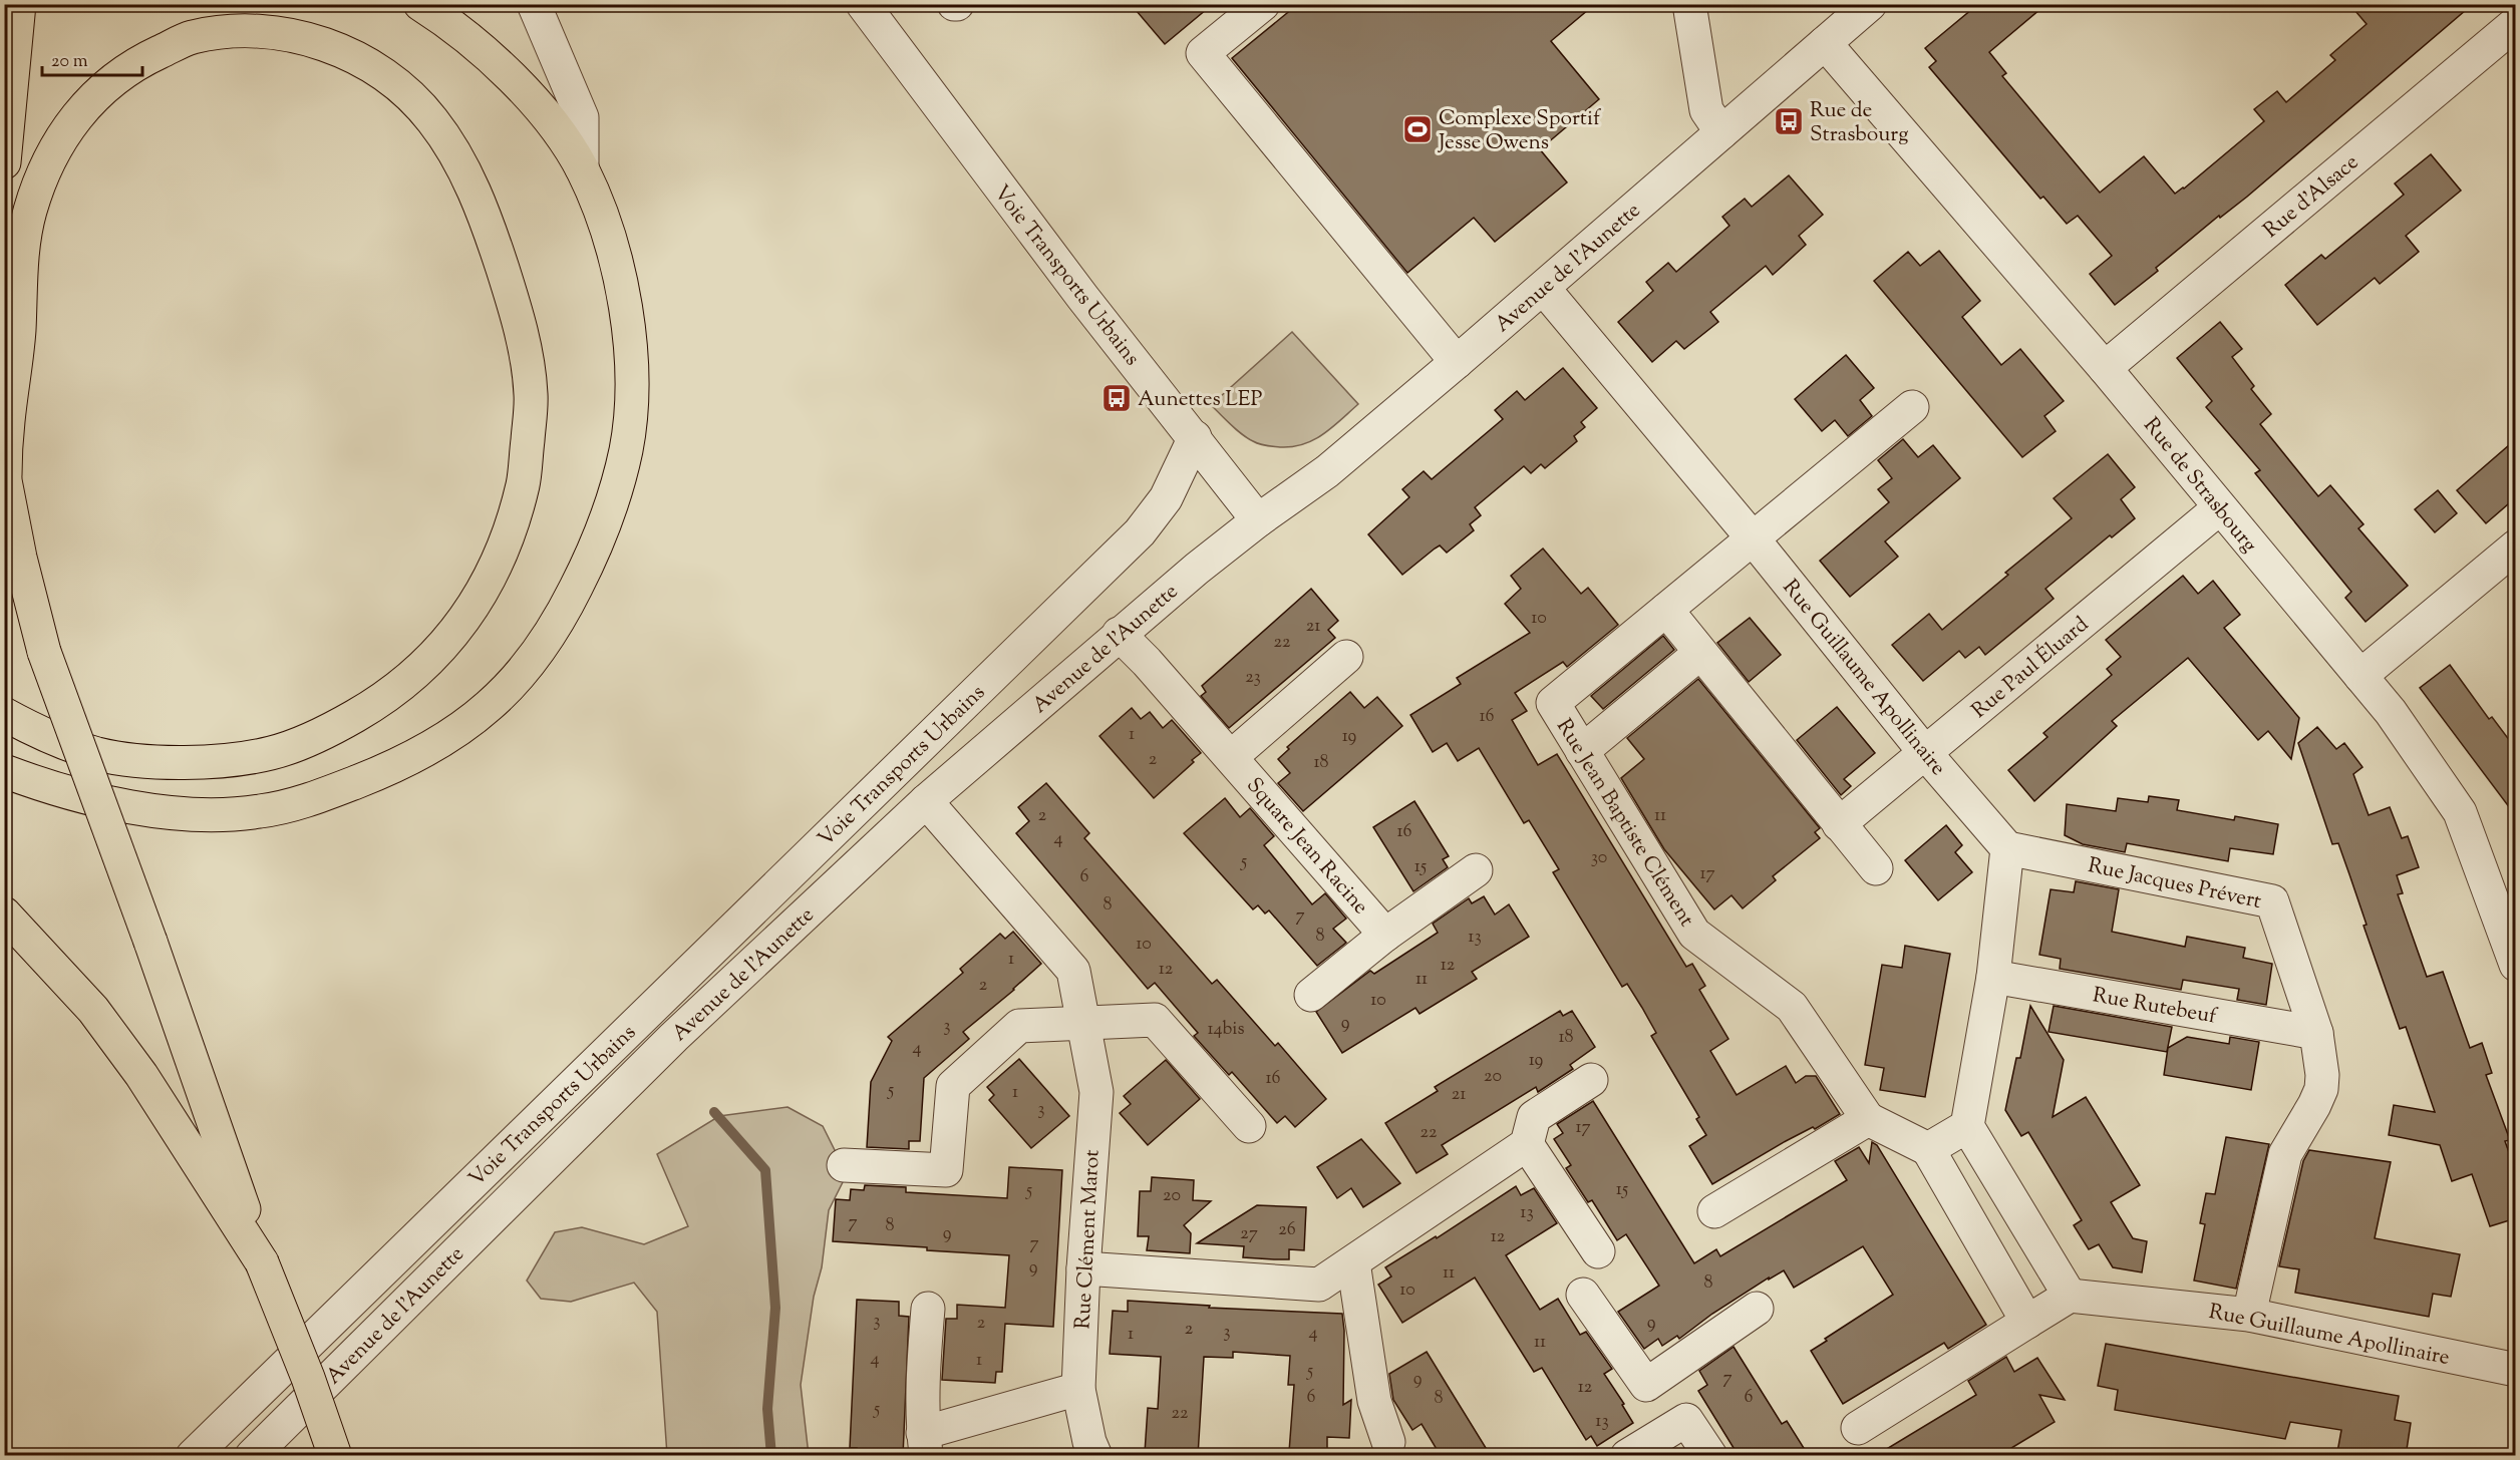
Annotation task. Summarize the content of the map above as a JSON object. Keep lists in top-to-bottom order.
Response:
{
  "streets": {
    "street": [
      "Rue d'Alsace",
      "Avenue de l'Aunette",
      "Voie Transports Urbains",
      "Rue de Strasbourg",
      "Avenue de l’Aunette",
      "Rue Paul Éluard",
      "Rue Guillaume Apollinaire",
      "Rue Jean Baptiste Clément",
      "Square Jean Racine",
      "Rue Jacques Prévert",
      "Rue Rutebeuf",
      "Rue Clément Marot"
    ]
  },
  "crossings": [
    ["Rue d'Alsace", "Rue de Strasbourg"],
    ["Avenue de l'Aunette", "Rue de Strasbourg"],
    ["Avenue de l'Aunette", "Avenue de l’Aunette"],
    ["Avenue de l'Aunette", "Rue Guillaume Apollinaire"],
    ["Rue de Strasbourg", "Rue Paul Éluard"],
    ["Avenue de l’Aunette", "Square Jean Racine"],
    ["Avenue de l’Aunette", "Rue Clément Marot"],
    ["Rue Paul Éluard", "Rue Guillaume Apollinaire"],
    ["Rue Guillaume Apollinaire", "Rue Jean Baptiste Clément"],
    ["Rue Guillaume Apollinaire", "Rue Jacques Prévert"],
    ["Rue Jacques Prévert", "Rue Rutebeuf"]
  ],
  "places": {
    "bus stop": ["Rue de Strasbourg", "Aunettes LEP"],
    "sports": ["Complexe Sportif Jesse Owens"]
  },
  "house_numbers": [
    "10",
    "21",
    "22",
    "23",
    "16",
    "1",
    "19",
    "2",
    "18",
    "2",
    "11",
    "16",
    "4",
    "30",
    "5",
    "15",
    "17",
    "6",
    "8",
    "7",
    "8",
    "13",
    "10",
    "1",
    "12",
    "12",
    "11",
    "2",
    "10",
    "9",
    "3",
    "14bis",
    "18",
    "4",
    "19",
    "20",
    "16",
    "5",
    "1",
    "21",
    "3",
    "17",
    "22",
    "15",
    "5",
    "20",
    "13",
    "7",
    "8",
    "26",
    "9",
    "27",
    "12",
    "7",
    "9",
    "11",
    "8",
    "10",
    "3",
    "2",
    "9",
    "2",
    "3",
    "4",
    "1",
    "11",
    "4",
    "1",
    "5",
    "7",
    "9",
    "12",
    "6",
    "6",
    "8",
    "5",
    "22",
    "13"
  ],
  "scale_bar": "20 m"
}
